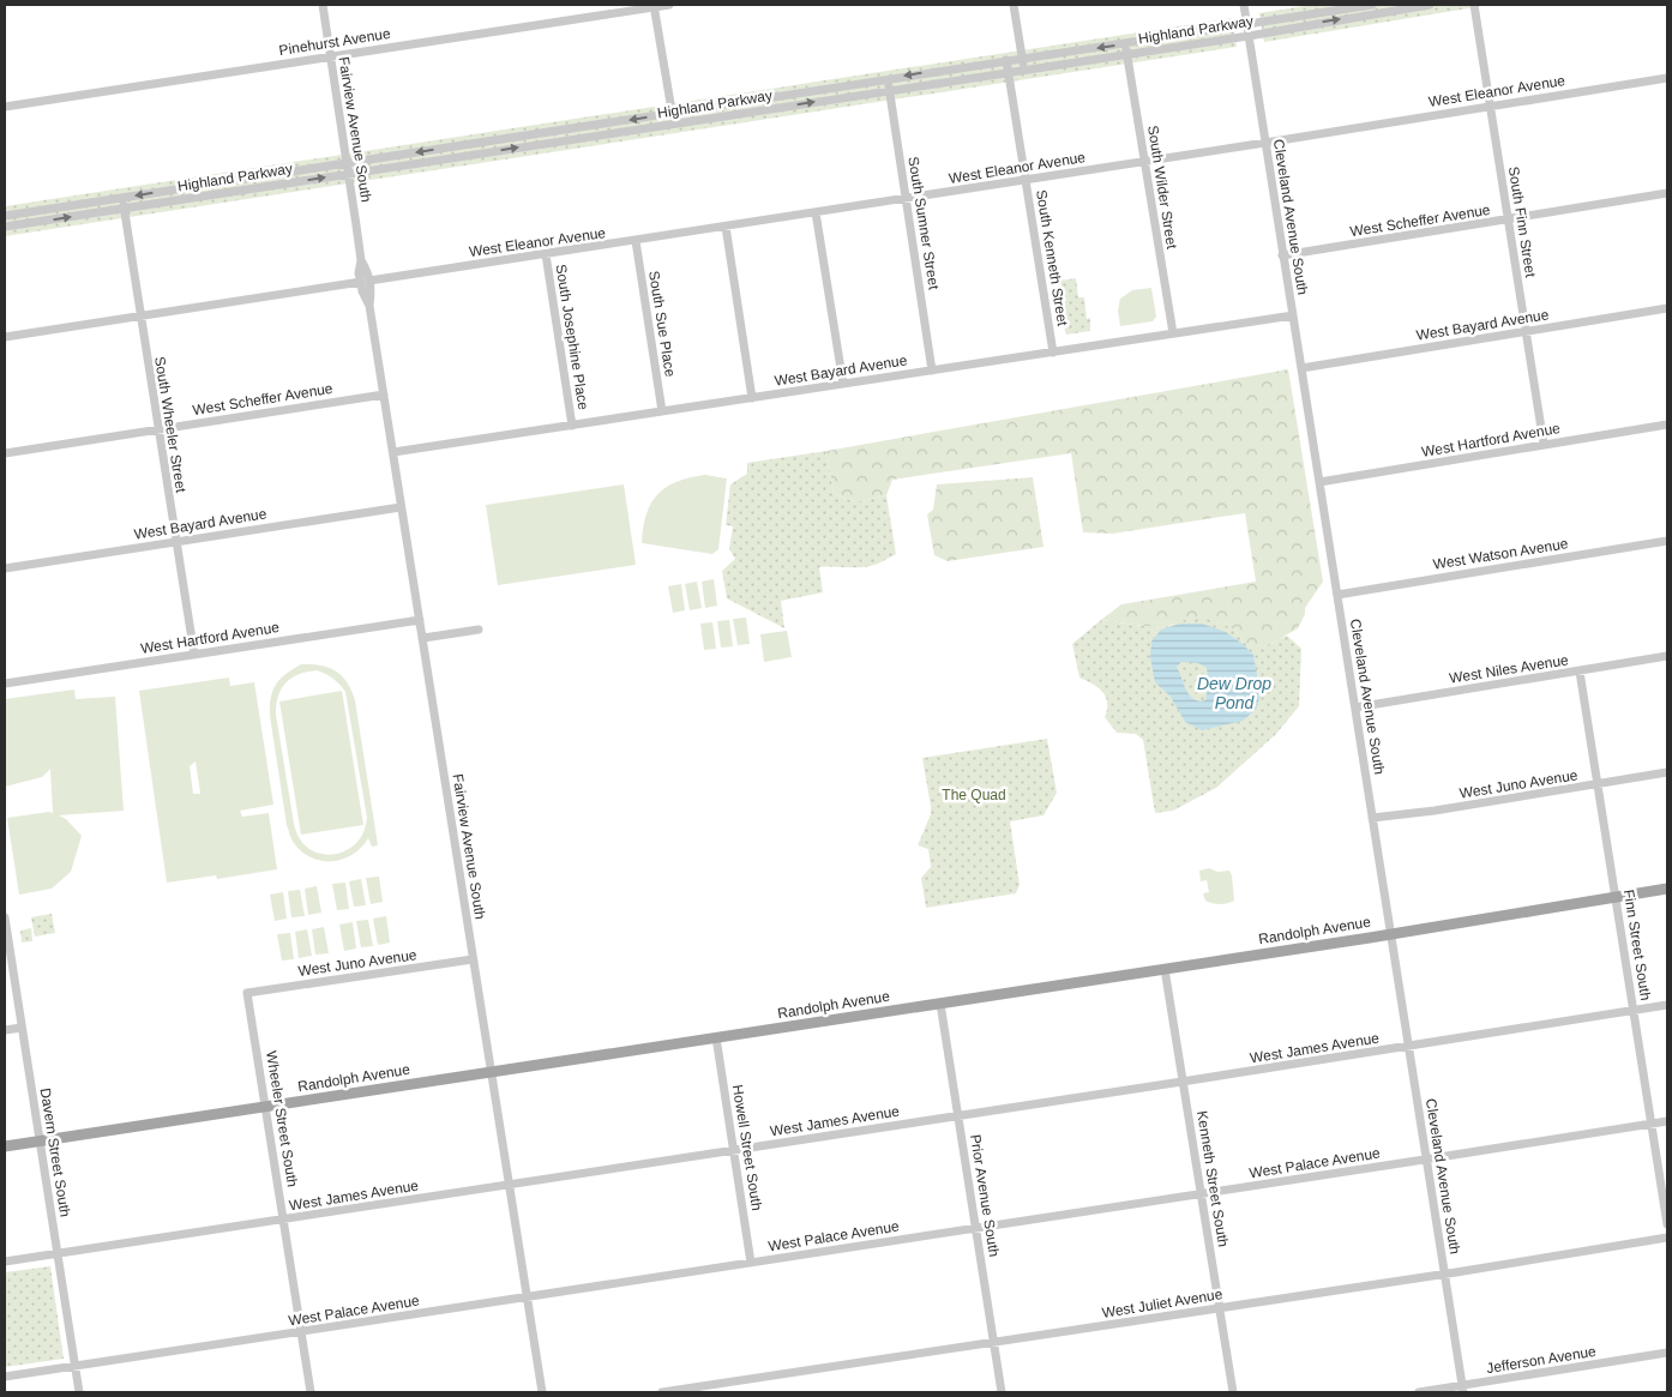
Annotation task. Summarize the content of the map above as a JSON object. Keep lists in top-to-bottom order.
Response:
{
  "streets": {
    "main road": ["Randolph Avenue"],
    "street": [
      "Highland Parkway",
      "Pinehurst Avenue",
      "West Eleanor Avenue",
      "Fairview Avenue South",
      "South Wilder Street",
      "Cleveland Avenue South",
      "West Scheffer Avenue",
      "South Finn Street",
      "South Sumner Street",
      "South Kenneth Street",
      "South Sue Place",
      "West Bayard Avenue",
      "South Josephine Place",
      "South Wheeler Street",
      "West Hartford Avenue",
      "West Watson Avenue",
      "West Niles Avenue",
      "West Juno Avenue",
      "Finn Street South",
      "West James Avenue",
      "Wheeler Street South",
      "Howell Street South",
      "Davern Street South",
      "West Palace Avenue",
      "Kenneth Street South",
      "Prior Avenue South",
      "West Juliet Avenue",
      "Jefferson Avenue"
    ]
  },
  "crossings": [
    ["Highland Parkway", "Fairview Avenue South"],
    ["Highland Parkway", "South Wilder Street"],
    ["Highland Parkway", "Cleveland Avenue South"],
    ["Highland Parkway", "South Sumner Street"],
    ["Highland Parkway", "South Kenneth Street"],
    ["Highland Parkway", "South Wheeler Street"],
    ["Pinehurst Avenue", "Fairview Avenue South"],
    ["West Eleanor Avenue", "Fairview Avenue South"],
    ["West Eleanor Avenue", "South Wilder Street"],
    ["West Eleanor Avenue", "Cleveland Avenue South"],
    ["West Eleanor Avenue", "South Finn Street"],
    ["West Eleanor Avenue", "South Sumner Street"],
    ["West Eleanor Avenue", "South Kenneth Street"],
    ["West Eleanor Avenue", "South Sue Place"],
    ["West Eleanor Avenue", "South Josephine Place"],
    ["West Eleanor Avenue", "South Wheeler Street"],
    ["Fairview Avenue South", "West Scheffer Avenue"],
    ["Fairview Avenue South", "West Bayard Avenue"],
    ["Fairview Avenue South", "West Hartford Avenue"],
    ["Fairview Avenue South", "West Juno Avenue"],
    ["Fairview Avenue South", "Randolph Avenue"],
    ["Fairview Avenue South", "West James Avenue"],
    ["Fairview Avenue South", "West Palace Avenue"],
    ["South Wilder Street", "West Bayard Avenue"],
    ["Cleveland Avenue South", "West Scheffer Avenue"],
    ["Cleveland Avenue South", "West Bayard Avenue"],
    ["Cleveland Avenue South", "West Hartford Avenue"],
    ["Cleveland Avenue South", "West Watson Avenue"],
    ["Cleveland Avenue South", "West Niles Avenue"],
    ["Cleveland Avenue South", "West Juno Avenue"],
    ["Cleveland Avenue South", "Randolph Avenue"],
    ["Cleveland Avenue South", "West James Avenue"],
    ["Cleveland Avenue South", "West Palace Avenue"],
    ["Cleveland Avenue South", "West Juliet Avenue"],
    ["Cleveland Avenue South", "Jefferson Avenue"],
    ["West Scheffer Avenue", "South Finn Street"],
    ["West Scheffer Avenue", "South Wheeler Street"],
    ["South Finn Street", "West Bayard Avenue"],
    ["South Finn Street", "West Hartford Avenue"],
    ["South Sumner Street", "West Bayard Avenue"],
    ["South Kenneth Street", "West Bayard Avenue"],
    ["South Sue Place", "West Bayard Avenue"],
    ["West Bayard Avenue", "South Josephine Place"],
    ["West Bayard Avenue", "South Wheeler Street"],
    ["South Wheeler Street", "West Hartford Avenue"],
    ["West Niles Avenue", "Finn Street South"],
    ["West Juno Avenue", "Finn Street South"],
    ["West Juno Avenue", "Wheeler Street South"],
    ["Randolph Avenue", "Finn Street South"],
    ["Randolph Avenue", "Wheeler Street South"],
    ["Randolph Avenue", "Howell Street South"],
    ["Randolph Avenue", "Davern Street South"],
    ["Randolph Avenue", "Kenneth Street South"],
    ["Randolph Avenue", "Prior Avenue South"],
    ["Finn Street South", "West James Avenue"],
    ["Finn Street South", "West Palace Avenue"],
    ["West James Avenue", "Wheeler Street South"],
    ["West James Avenue", "Howell Street South"],
    ["West James Avenue", "Davern Street South"],
    ["West James Avenue", "Kenneth Street South"],
    ["West James Avenue", "Prior Avenue South"],
    ["Wheeler Street South", "West Palace Avenue"],
    ["Howell Street South", "West Palace Avenue"],
    ["Davern Street South", "West Palace Avenue"],
    ["West Palace Avenue", "Kenneth Street South"],
    ["West Palace Avenue", "Prior Avenue South"],
    ["Kenneth Street South", "West Juliet Avenue"],
    ["Prior Avenue South", "West Juliet Avenue"]
  ],
  "water": ["Dew Drop Pond"],
  "parks": ["The Quad"]
}
